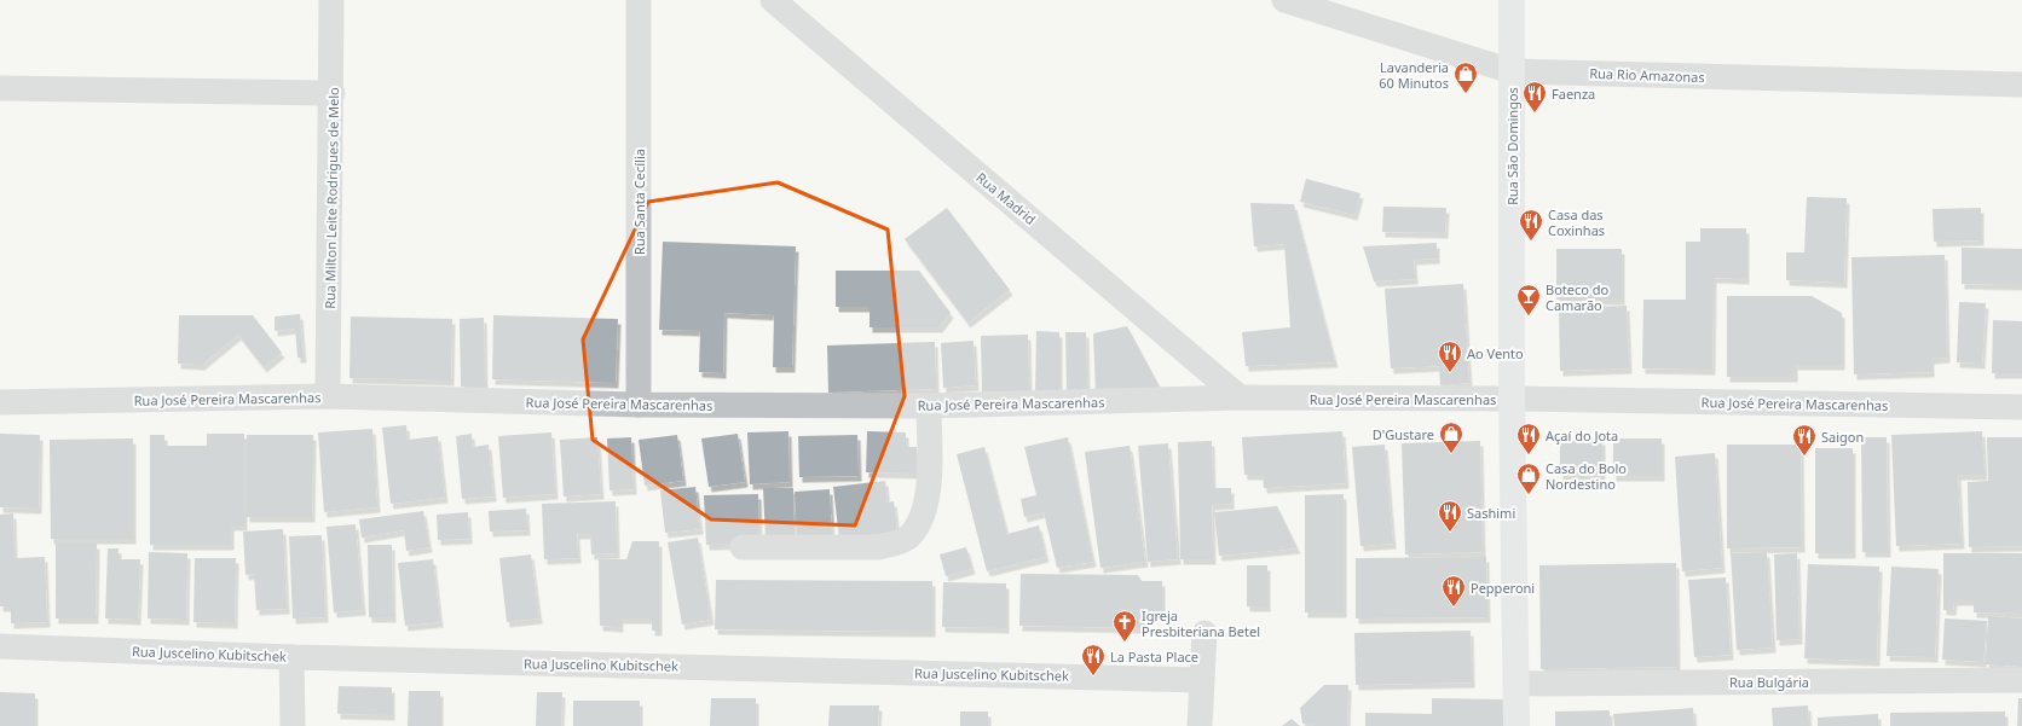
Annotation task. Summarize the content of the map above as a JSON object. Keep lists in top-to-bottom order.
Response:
{
  "streets": {
    "street": [
      "Rua Rio Amazonas",
      "Rua São Domingos",
      "Rua Milton Leite Rodrigues de Melo",
      "Rua Madrid",
      "Rua Santa Cecília",
      "Rua José Pereira Mascarenhas",
      "Rua Juscelino Kubitschek",
      "Rua Bulgária"
    ]
  },
  "crossings": [
    ["Rua Rio Amazonas", "Rua São Domingos"],
    ["Rua São Domingos", "Rua José Pereira Mascarenhas"],
    ["Rua São Domingos", "Rua Bulgária"],
    ["Rua Milton Leite Rodrigues de Melo", "Rua José Pereira Mascarenhas"],
    ["Rua Madrid", "Rua José Pereira Mascarenhas"],
    ["Rua Santa Cecília", "Rua José Pereira Mascarenhas"]
  ],
  "places": {
    "shop": ["Lavanderia 60 Minutos", "D'Gustare", "Casa do Bolo Nordestino"],
    "restaurant": [
      "Faenza",
      "Casa das Coxinhas",
      "Ao Vento",
      "Açaí do Jota",
      "Saigon",
      "Sashimi",
      "Pepperoni",
      "La Pasta Place"
    ],
    "bar": ["Boteco do Camarão"],
    "church": ["Igreja Presbiteriana Betel"]
  }
}
